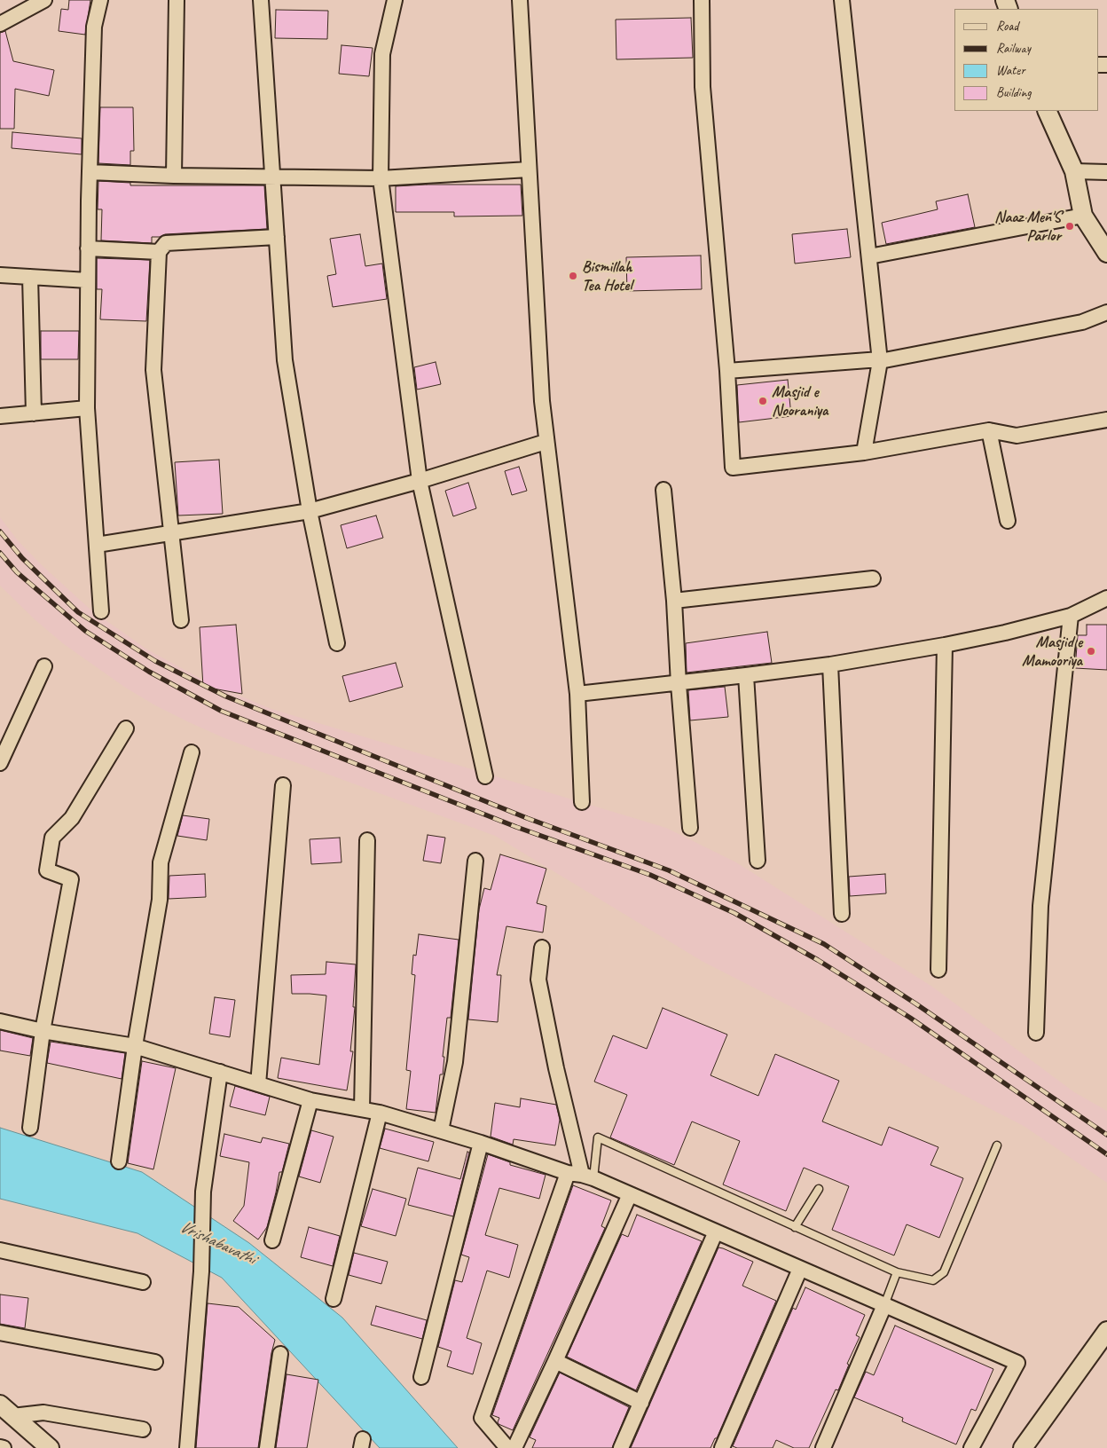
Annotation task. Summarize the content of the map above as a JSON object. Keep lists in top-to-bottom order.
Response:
{
  "water": ["Vrishabavathi"],
  "places": [
    "Naaz Men'S Parlor",
    "Bismillah Tea Hotel",
    "Masjid e Nooraniya",
    "Masjid e Mamooriya"
  ],
  "legend": [
    "Road",
    "Railway",
    "Water",
    "Building"
  ]
}
